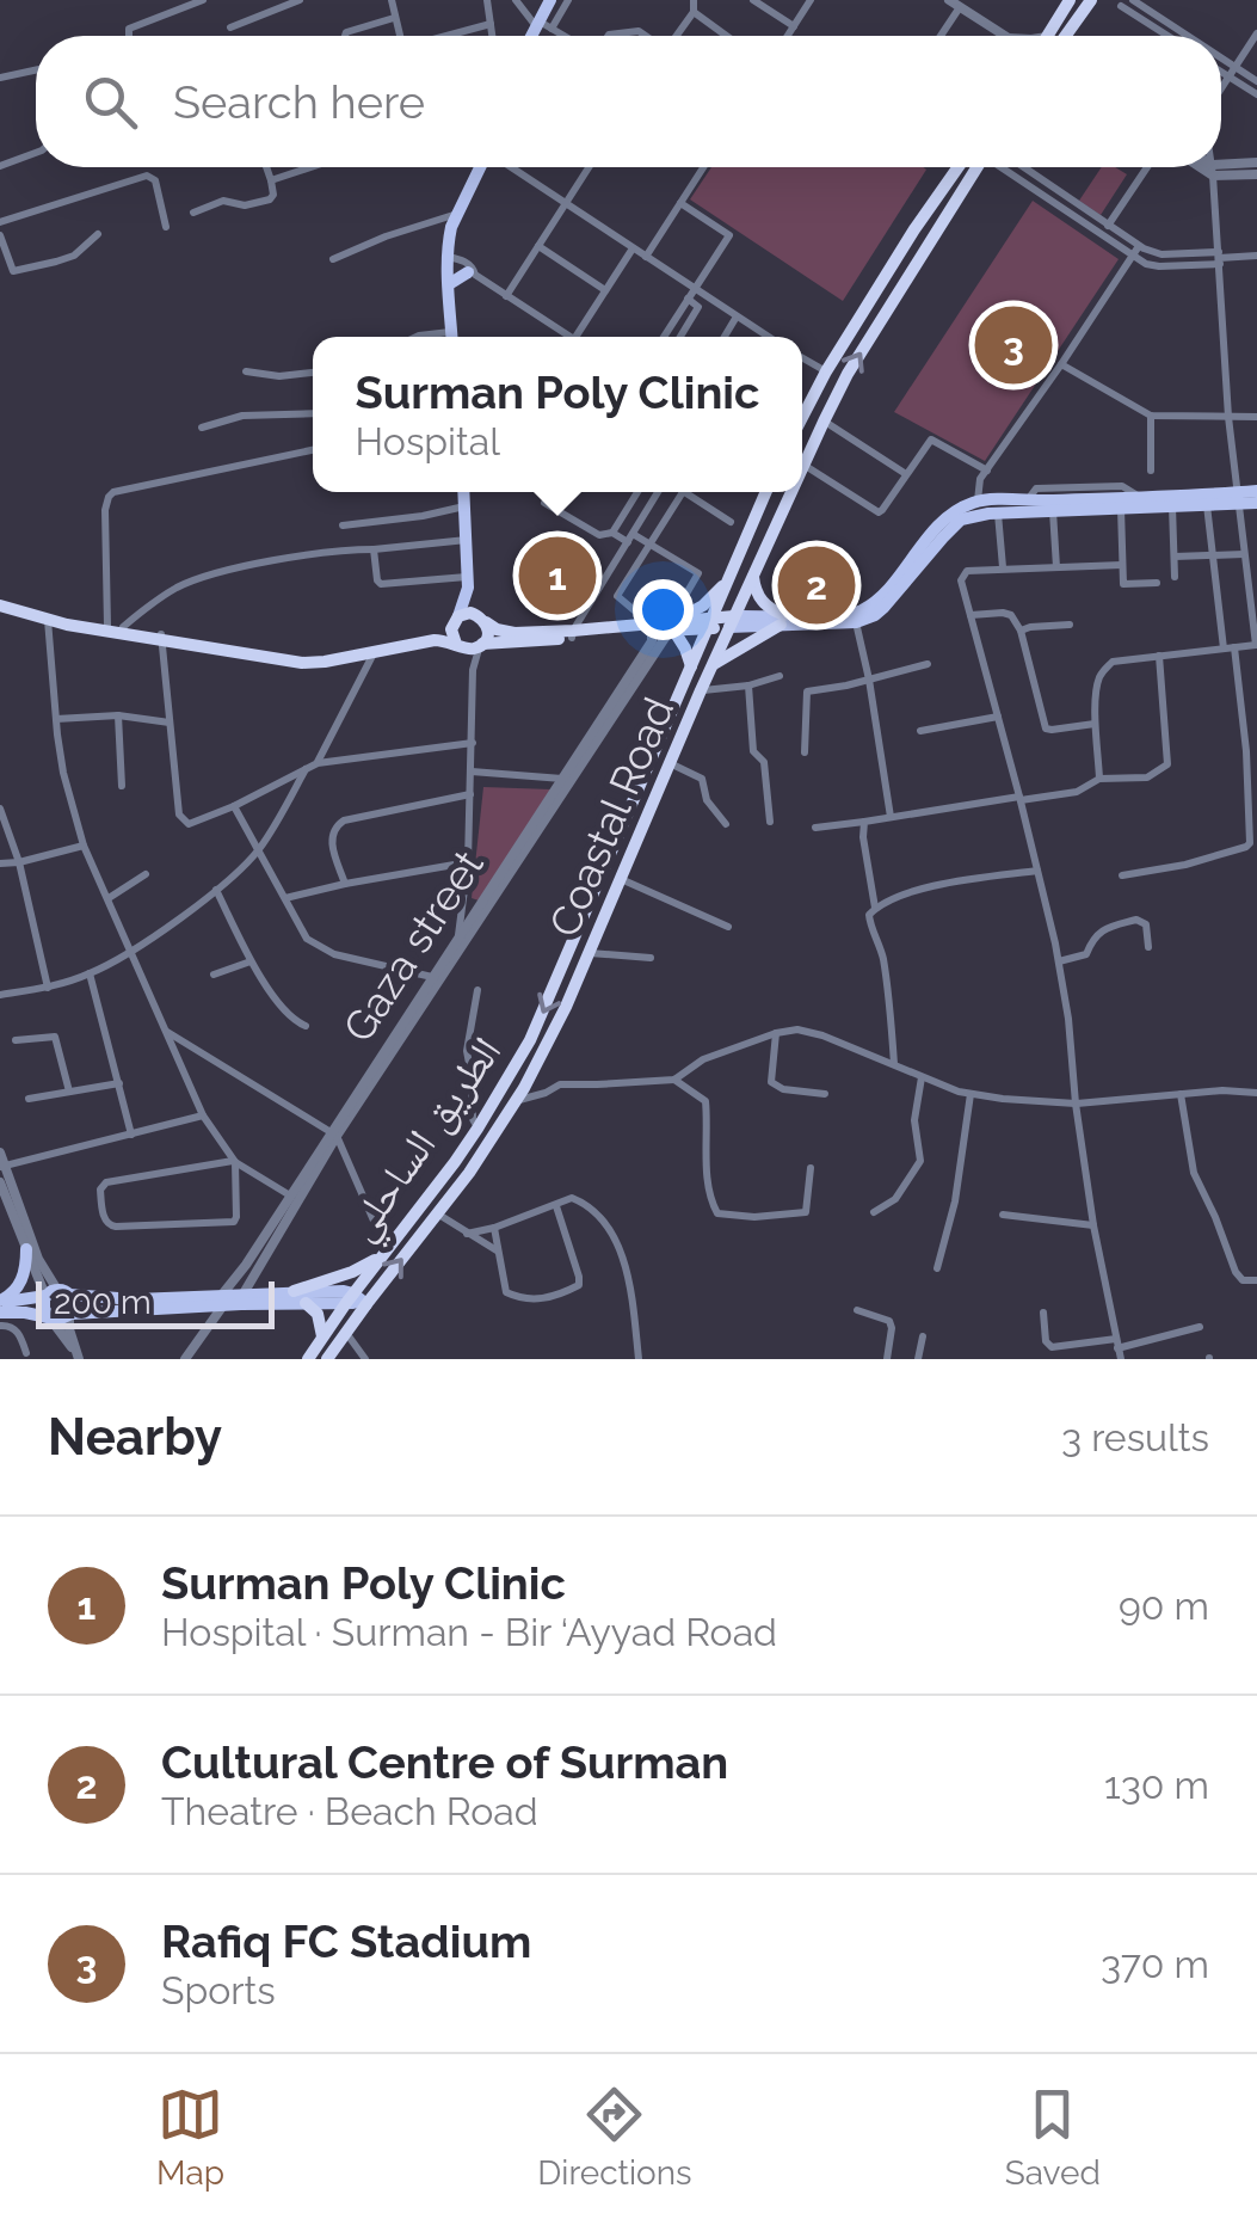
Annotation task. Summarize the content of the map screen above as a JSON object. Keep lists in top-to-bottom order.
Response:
{
  "streets": {
    "highway": ["Coastal Road", "الطريق الساحلي"],
    "street": ["Gaza street"]
  },
  "one_way": ["الطريق الساحلي"],
  "scale_bar": "200 m",
  "page": {
    "search": "Search here",
    "pins": ["3", "1", "2"],
    "popup": ["Surman Poly Clinic", "Hospital"],
    "scale": "200 m",
    "heading": ["Nearby", "3 results"],
    "list": [
      {
        "mark": "1",
        "name": "Surman Poly Clinic",
        "note": "Hospital · Surman - Bir ‘Ayyad Road",
        "value": "90 m"
      },
      {
        "mark": "2",
        "name": "Cultural Centre of Surman",
        "note": "Theatre · Beach Road",
        "value": "130 m"
      },
      {
        "mark": "3",
        "name": "Rafiq FC Stadium",
        "note": "Sports",
        "value": "370 m"
      }
    ],
    "nav": ["Map", "Directions", "Saved"]
  }
}
